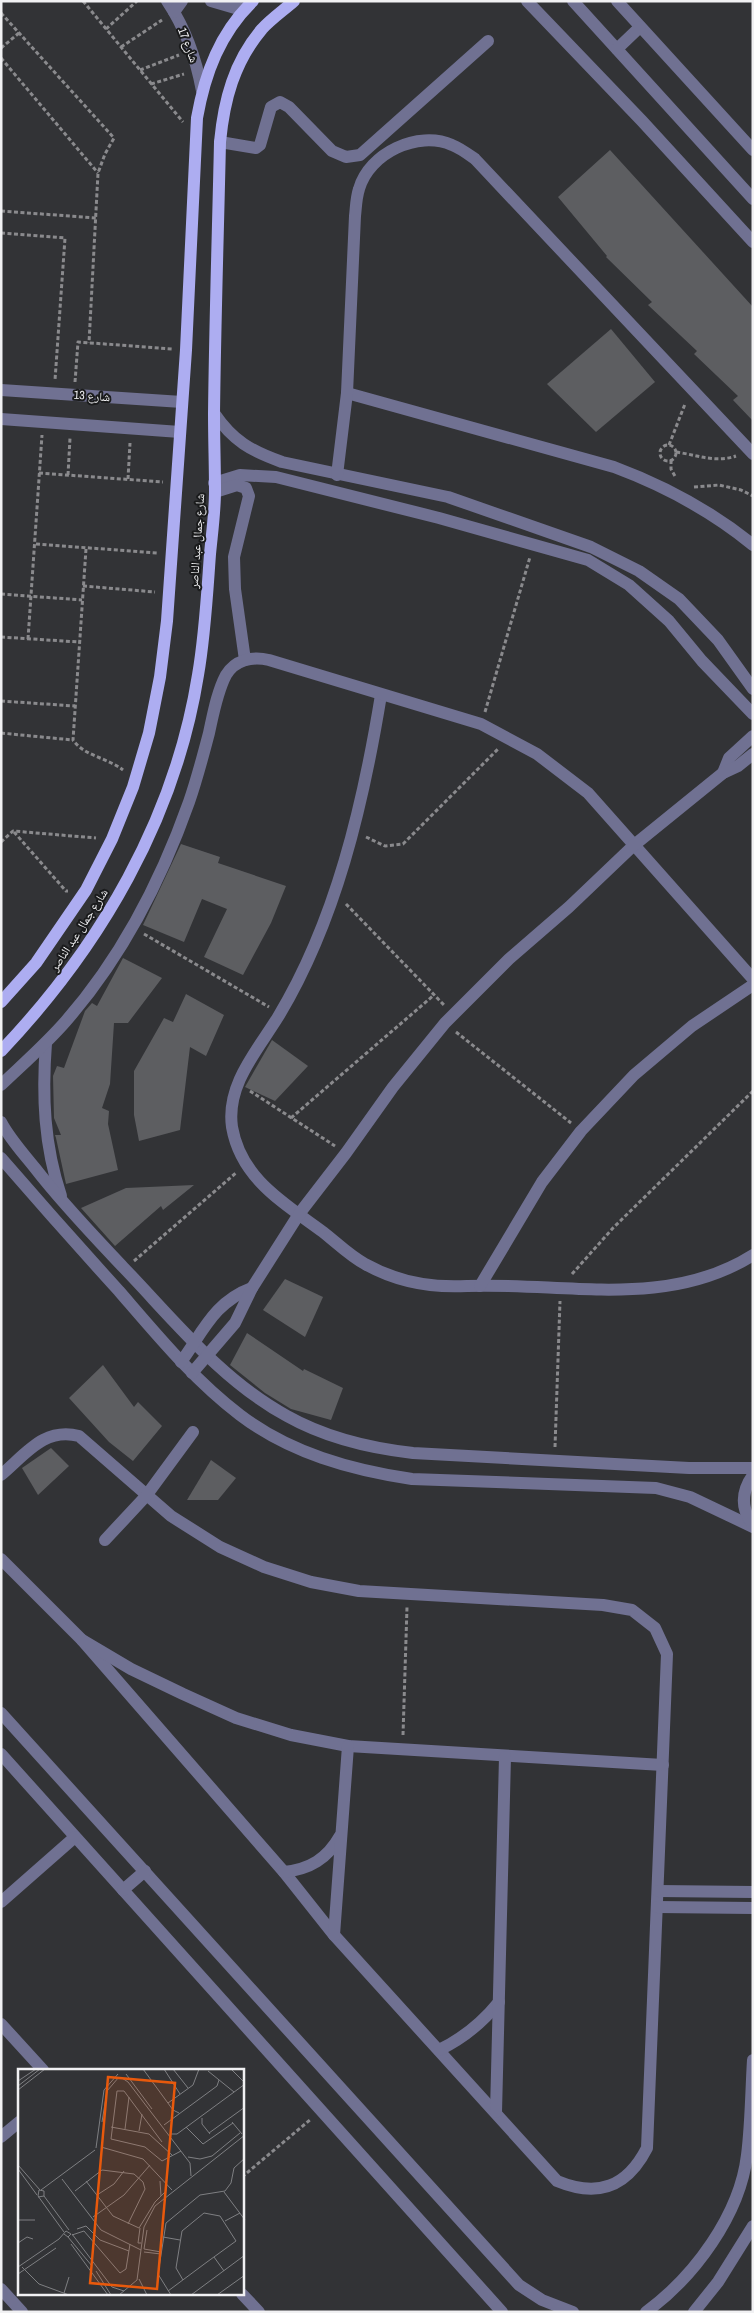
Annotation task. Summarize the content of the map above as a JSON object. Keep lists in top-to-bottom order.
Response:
{
  "streets": {
    "main road": ["شارع جمال عبد الناصر"],
    "street": ["شارع 17", "شارع 13"]
  },
  "crossings": [
    ["شارع 17", "شارع جمال عبد الناصر"],
    ["شارع 13", "شارع جمال عبد الناصر"]
  ]
}
